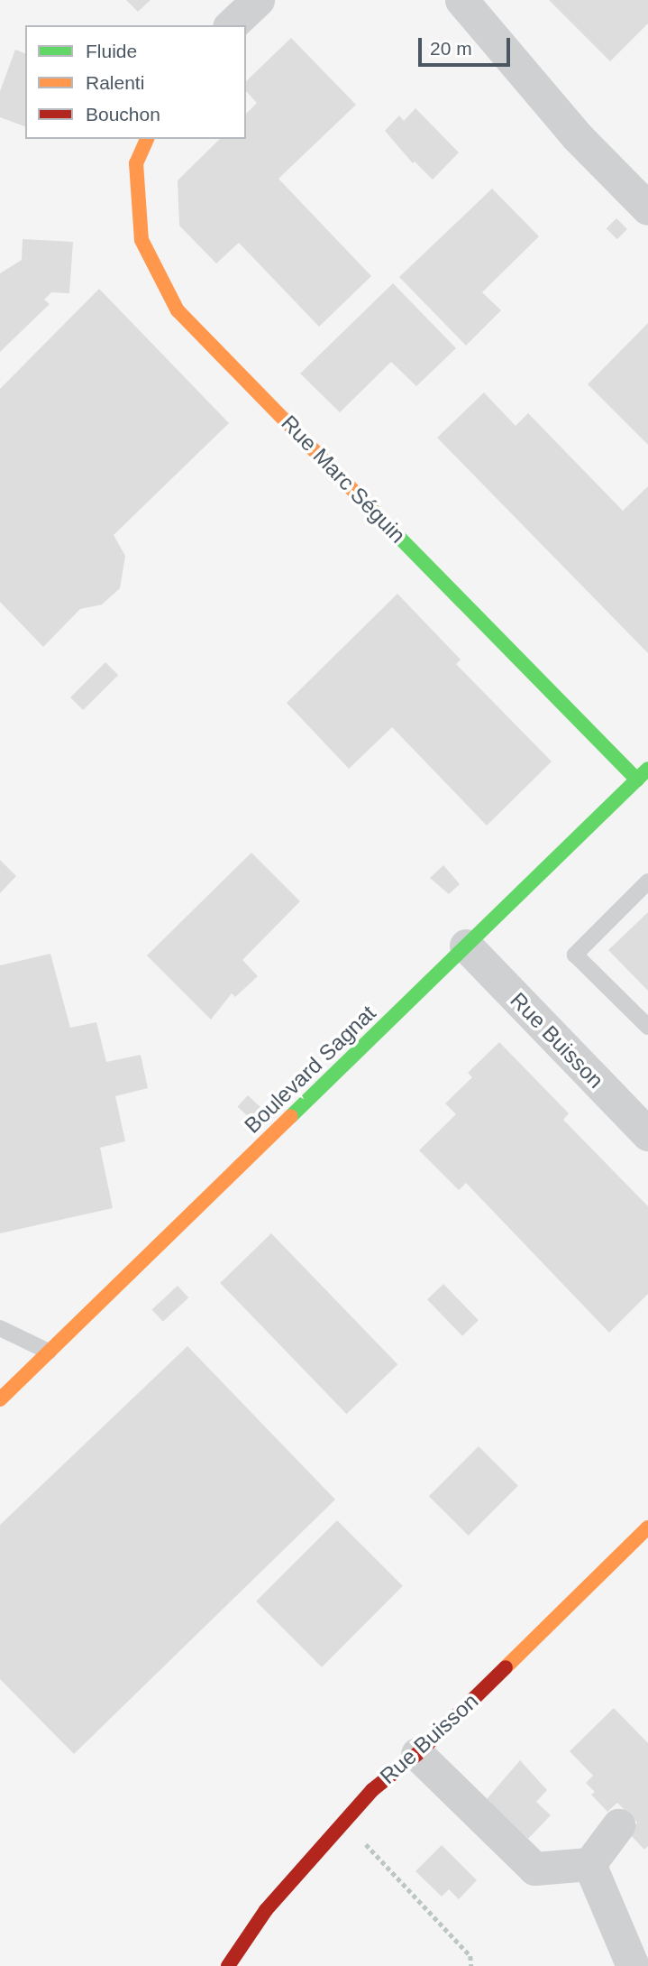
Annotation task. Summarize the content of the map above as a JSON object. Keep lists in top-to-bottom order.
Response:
{
  "streets": {
    "street": ["Rue Marc Séguin", "Rue Buisson", "Boulevard Sagnat"]
  },
  "crossings": [
    ["Rue Marc Séguin", "Boulevard Sagnat"],
    ["Rue Buisson", "Boulevard Sagnat"]
  ],
  "legend": ["Fluide", "Ralenti", "Bouchon"],
  "scale_bar": "20 m"
}
